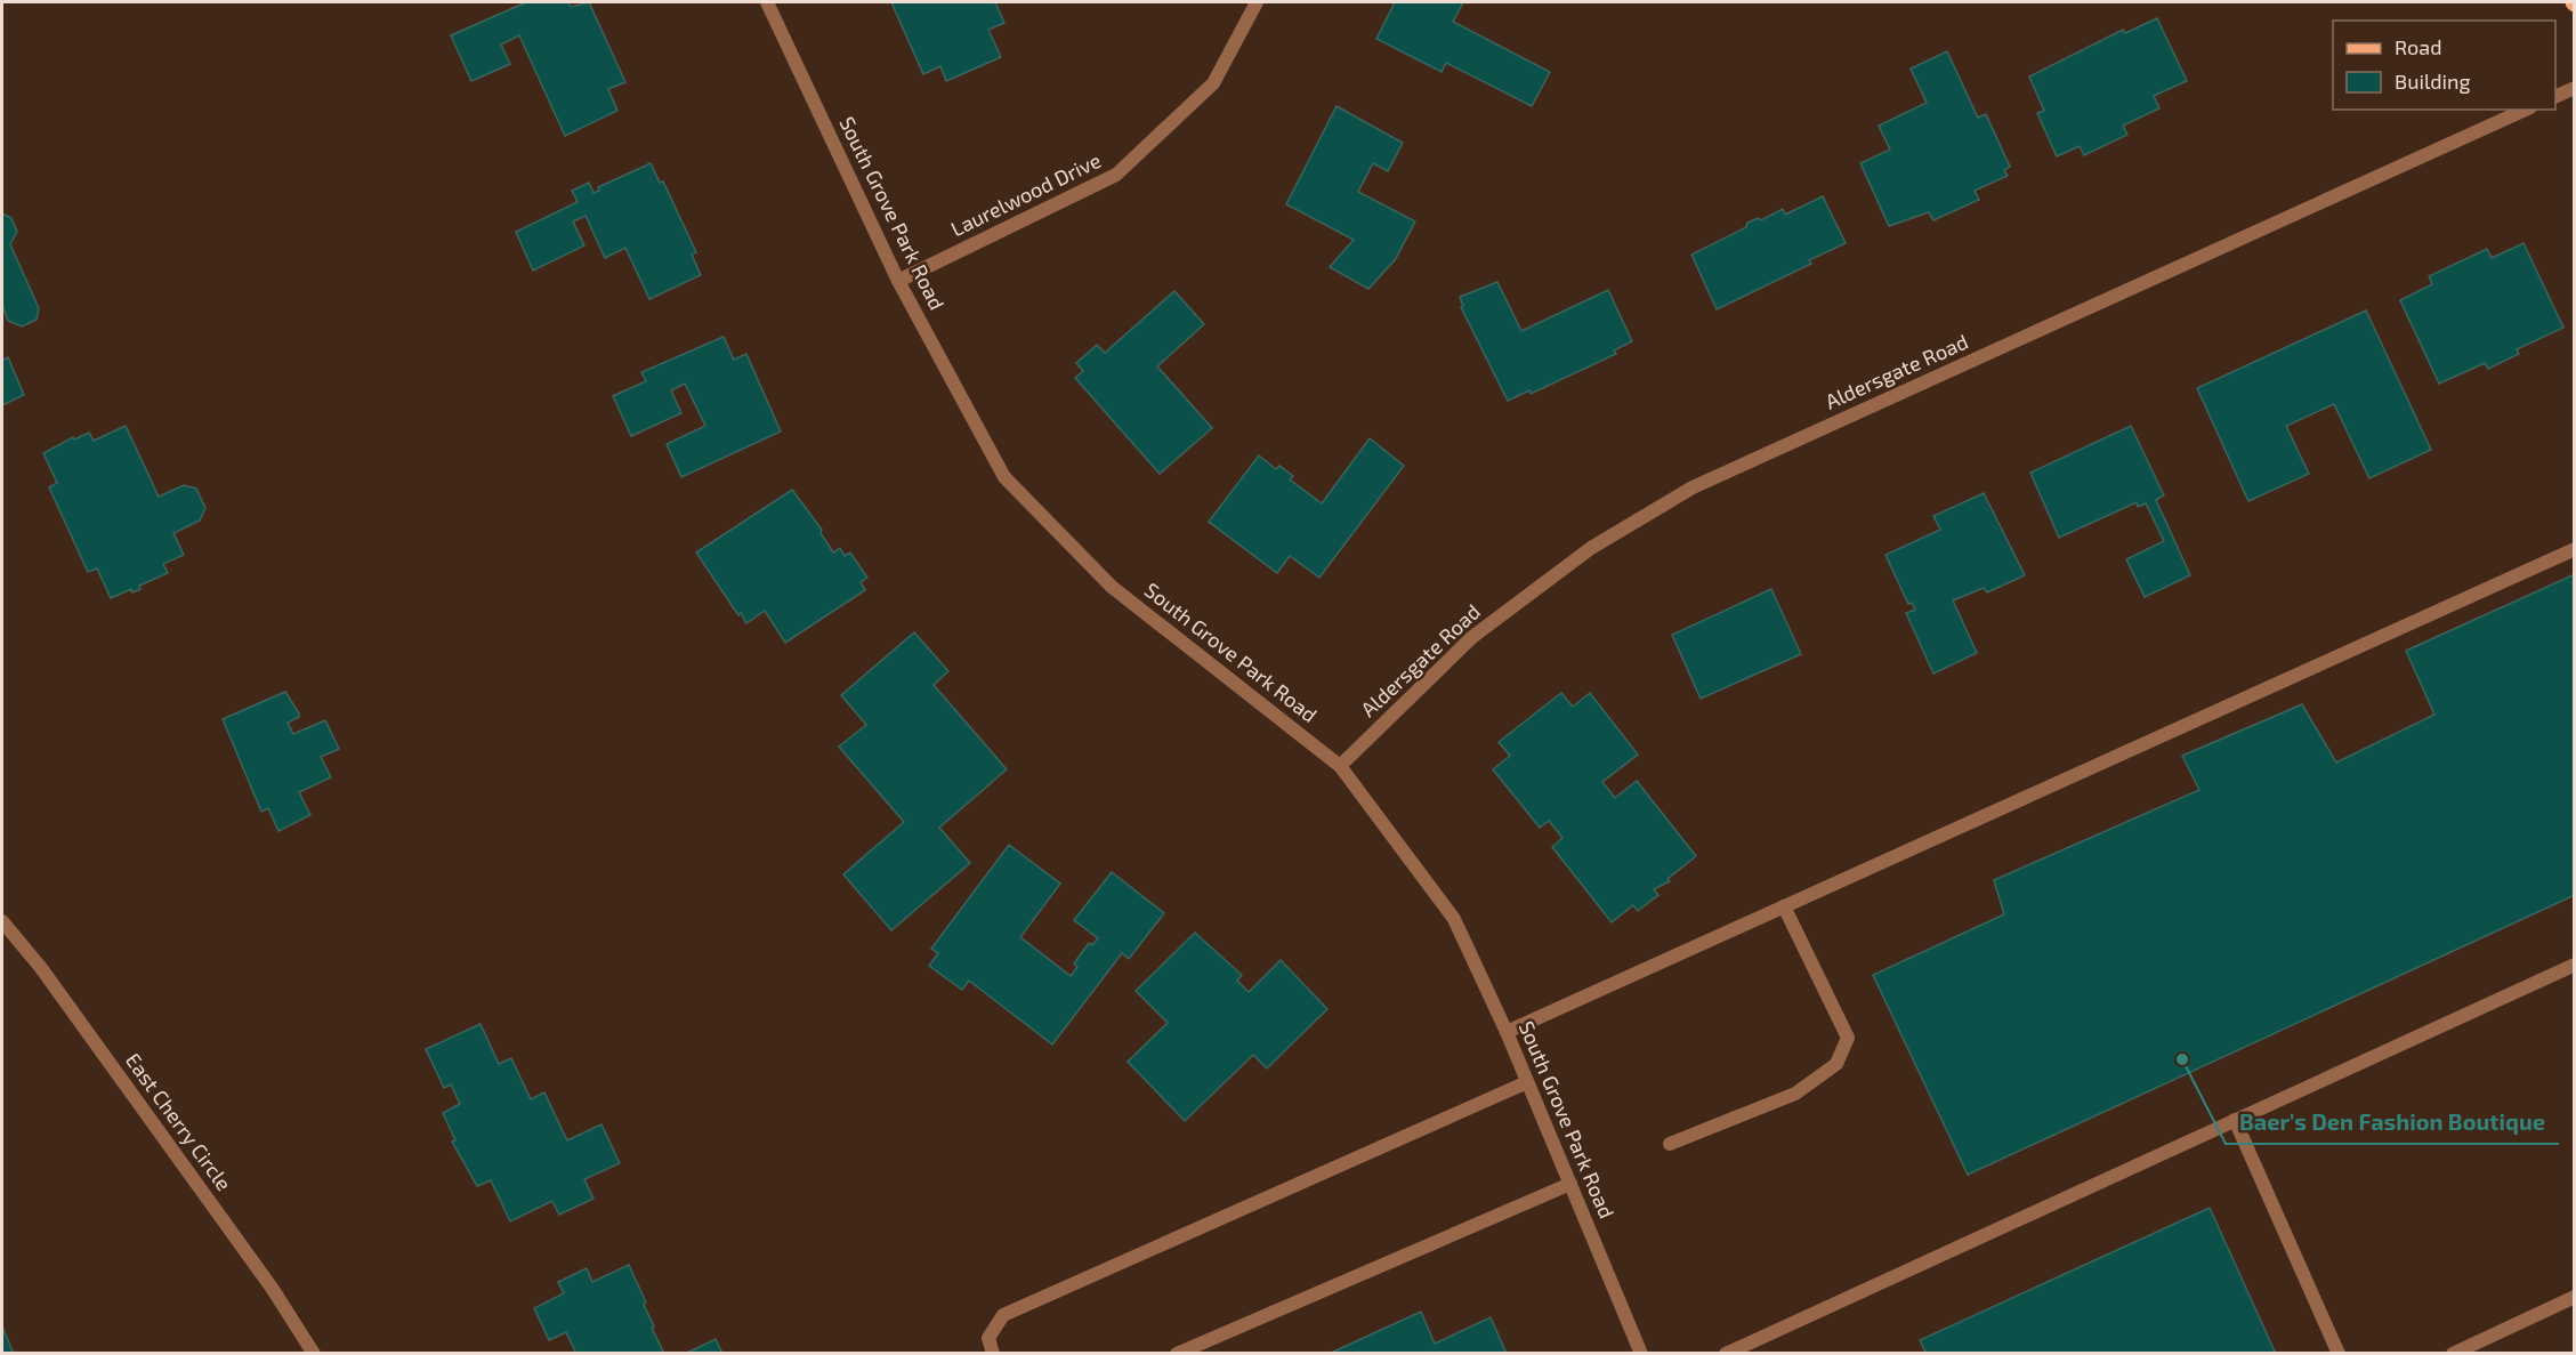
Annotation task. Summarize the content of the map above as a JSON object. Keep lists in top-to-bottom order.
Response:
{
  "streets": {
    "street": [
      "Laurelwood Drive",
      "South Grove Park Road",
      "Aldersgate Road",
      "East Cherry Circle"
    ]
  },
  "crossings": [
    ["Laurelwood Drive", "South Grove Park Road"],
    ["South Grove Park Road", "Aldersgate Road"]
  ],
  "places": ["Baer's Den Fashion Boutique"],
  "legend": ["Road", "Building"]
}
